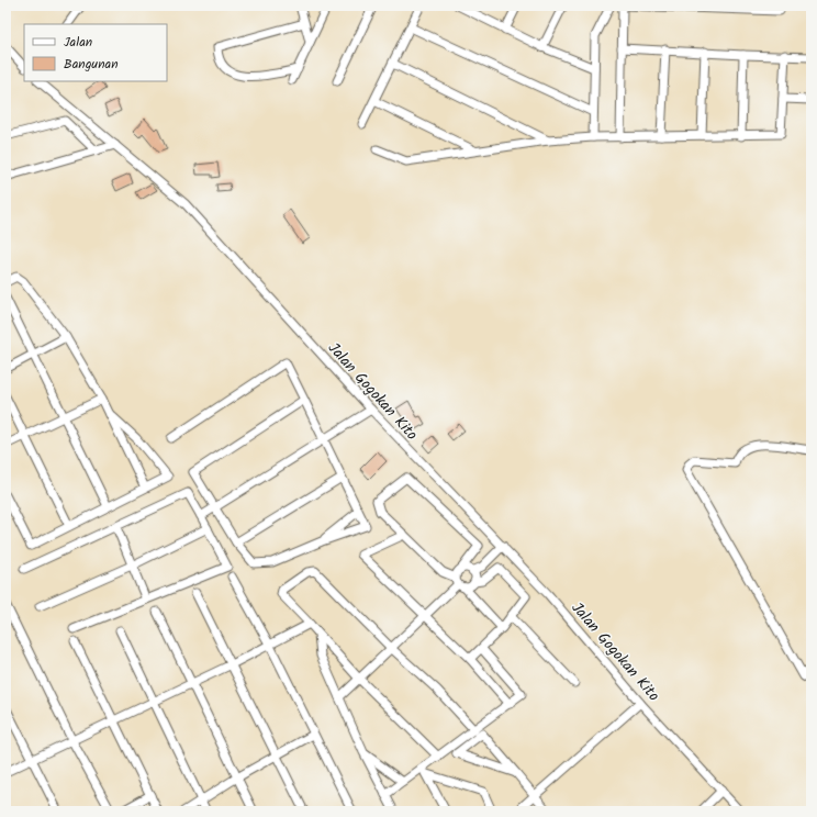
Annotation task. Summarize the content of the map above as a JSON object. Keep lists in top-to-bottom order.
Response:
{
  "streets": {
    "street": ["Jalan Gogokan Kito"]
  },
  "legend": ["Jalan", "Bangunan"]
}
